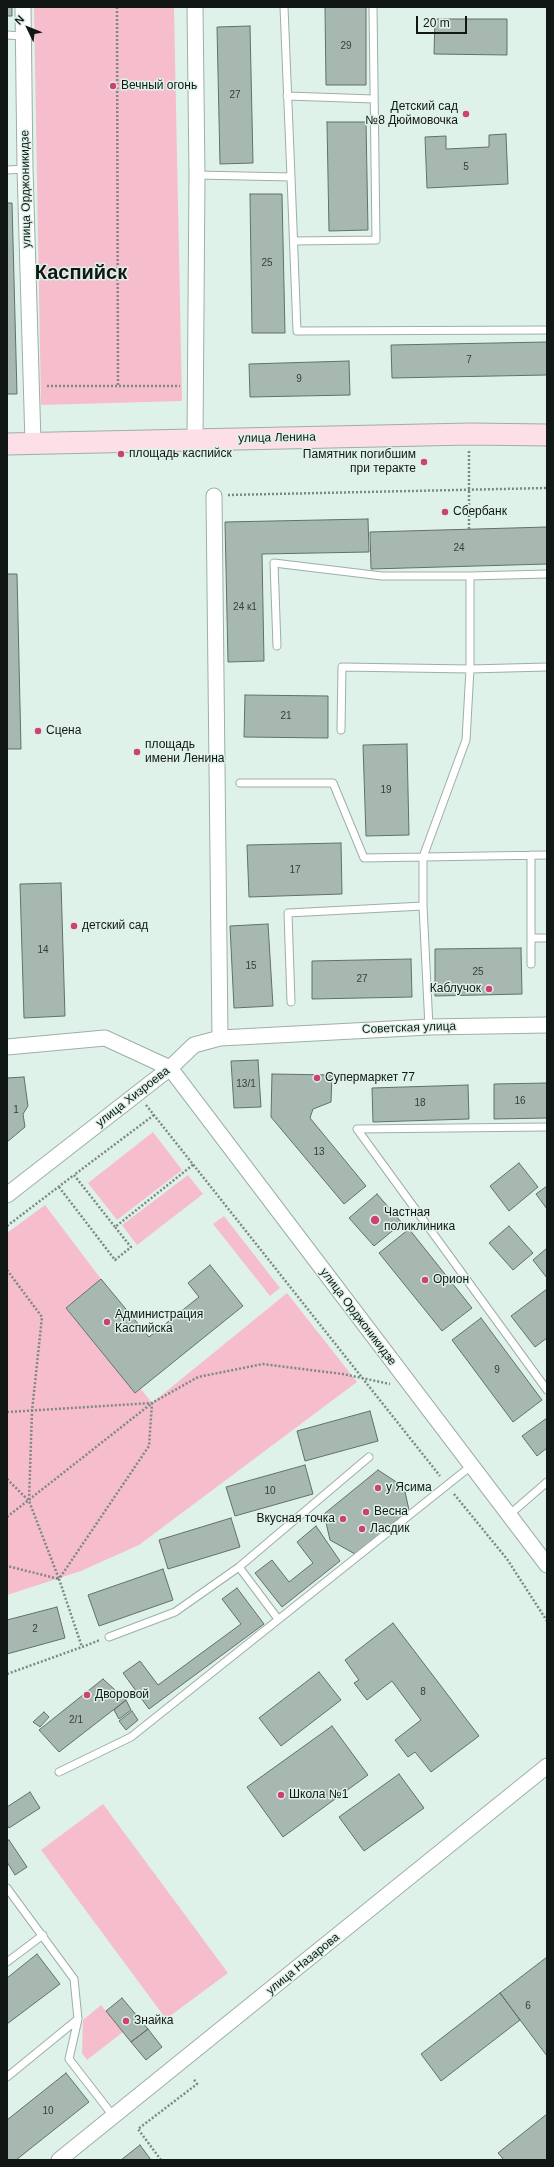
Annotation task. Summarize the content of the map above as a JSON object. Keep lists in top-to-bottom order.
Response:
{
  "streets": {
    "street": [
      "улица Орджоникидзе",
      "улица Ленина",
      "Советская улица",
      "улица Хизроева",
      "улица Назарова"
    ]
  },
  "crossings": [
    ["улица Орджоникидзе", "улица Ленина"],
    ["улица Орджоникидзе", "улица Хизроева"],
    ["Советская улица", "улица Хизроева"]
  ],
  "districts": ["Каспийск"],
  "places": [
    "Вечный огонь",
    "Детский сад №8 Дюймовочка",
    "площадь каспийск",
    "Памятник погибшим при теракте",
    "Сбербанк",
    "Сцена",
    "площадь имени Ленина",
    "детский сад",
    "Каблучок",
    "Супермаркет 77",
    "Частная поликлиника",
    "Орион",
    "Администрация Каспийска",
    "у Ясима",
    "Весна",
    "Вкусная точка",
    "Ласдик",
    "Дворовой",
    "Школа №1",
    "Знайка"
  ],
  "house_numbers": [
    "29",
    "27",
    "5",
    "25",
    "7",
    "9",
    "24",
    "24 к1",
    "21",
    "19",
    "17",
    "14",
    "15",
    "25",
    "27",
    "13/1",
    "16",
    "18",
    "1",
    "13",
    "9",
    "10",
    "2",
    "8",
    "2/1",
    "6",
    "10"
  ],
  "scale_bar": "20 m",
  "north": "top left"
}
